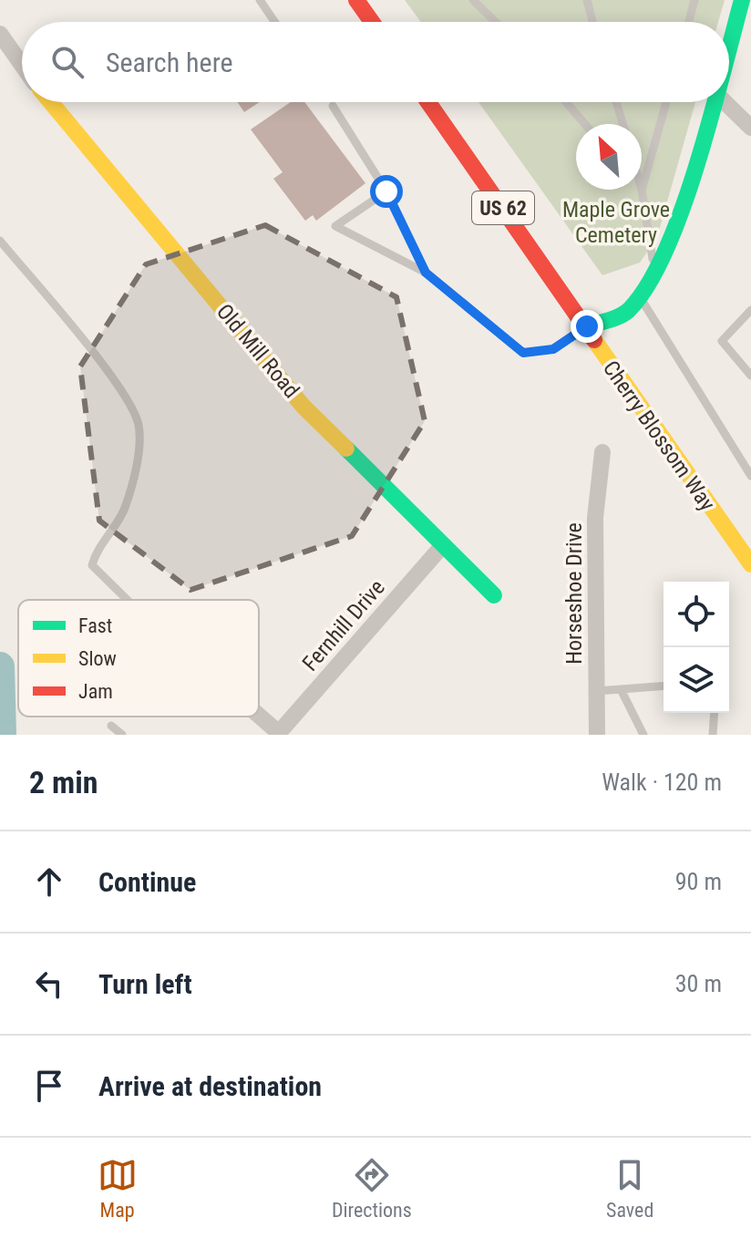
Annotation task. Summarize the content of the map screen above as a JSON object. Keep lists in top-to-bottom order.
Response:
{
  "streets": {
    "main road": ["US 62", "Old Mill Road", "Cherry Blossom Way"],
    "street": ["Horseshoe Drive", "Fernhill Drive"]
  },
  "crossings": [
    ["Old Mill Road", "Fernhill Drive"]
  ],
  "parks": ["Maple Grove Cemetery"],
  "legend": ["Fast", "Slow", "Jam"],
  "north": "top left",
  "page": {
    "search": "Search here",
    "heading": ["2 min", "Walk · 120 m"],
    "list": [
      ["Continue", "90 m"],
      ["Turn left", "30 m"],
      "Arrive at destination"
    ],
    "nav": ["Map", "Directions", "Saved"]
  }
}
